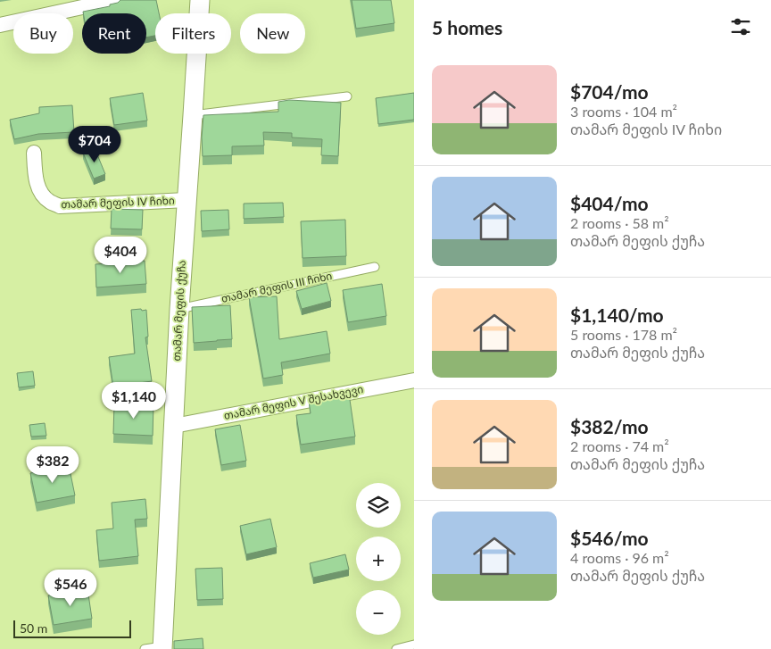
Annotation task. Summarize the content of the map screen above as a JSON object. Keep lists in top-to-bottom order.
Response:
{
  "streets": {
    "street": ["თამარ მეფის IV ჩიხი", "თამარ მეფის ქუჩა", "თამარ მეფის V შესახვევი"],
    "lane": ["თამარ მეფის III ჩიხი"]
  },
  "crossings": [
    ["თამარ მეფის IV ჩიხი", "თამარ მეფის ქუჩა"],
    ["თამარ მეფის III ჩიხი", "თამარ მეფის ქუჩა"],
    ["თამარ მეფის ქუჩა", "თამარ მეფის V შესახვევი"]
  ],
  "scale_bar": "50 m",
  "page": {
    "heading": "5 homes",
    "chip": [
      "Buy",
      "Rent",
      "Filters",
      "New"
    ],
    "list": [
      {
        "name": "$704/mo",
        "note": "3 rooms · 104 m² · თამარ მეფის IV ჩიხი"
      },
      {
        "name": "$404/mo",
        "note": "2 rooms · 58 m² · თამარ მეფის ქუჩა"
      },
      {
        "name": "$1,140/mo",
        "note": "5 rooms · 178 m² · თამარ მეფის ქუჩა"
      },
      {
        "name": "$382/mo",
        "note": "2 rooms · 74 m² · თამარ მეფის ქუჩა"
      },
      {
        "name": "$546/mo",
        "note": "4 rooms · 96 m² · თამარ მეფის ქუჩა"
      }
    ],
    "price": [
      "$704",
      "$404",
      "$1,140",
      "$382",
      "$546"
    ],
    "map_buttons": ["+", "−"],
    "scale": "50 m"
  }
}
